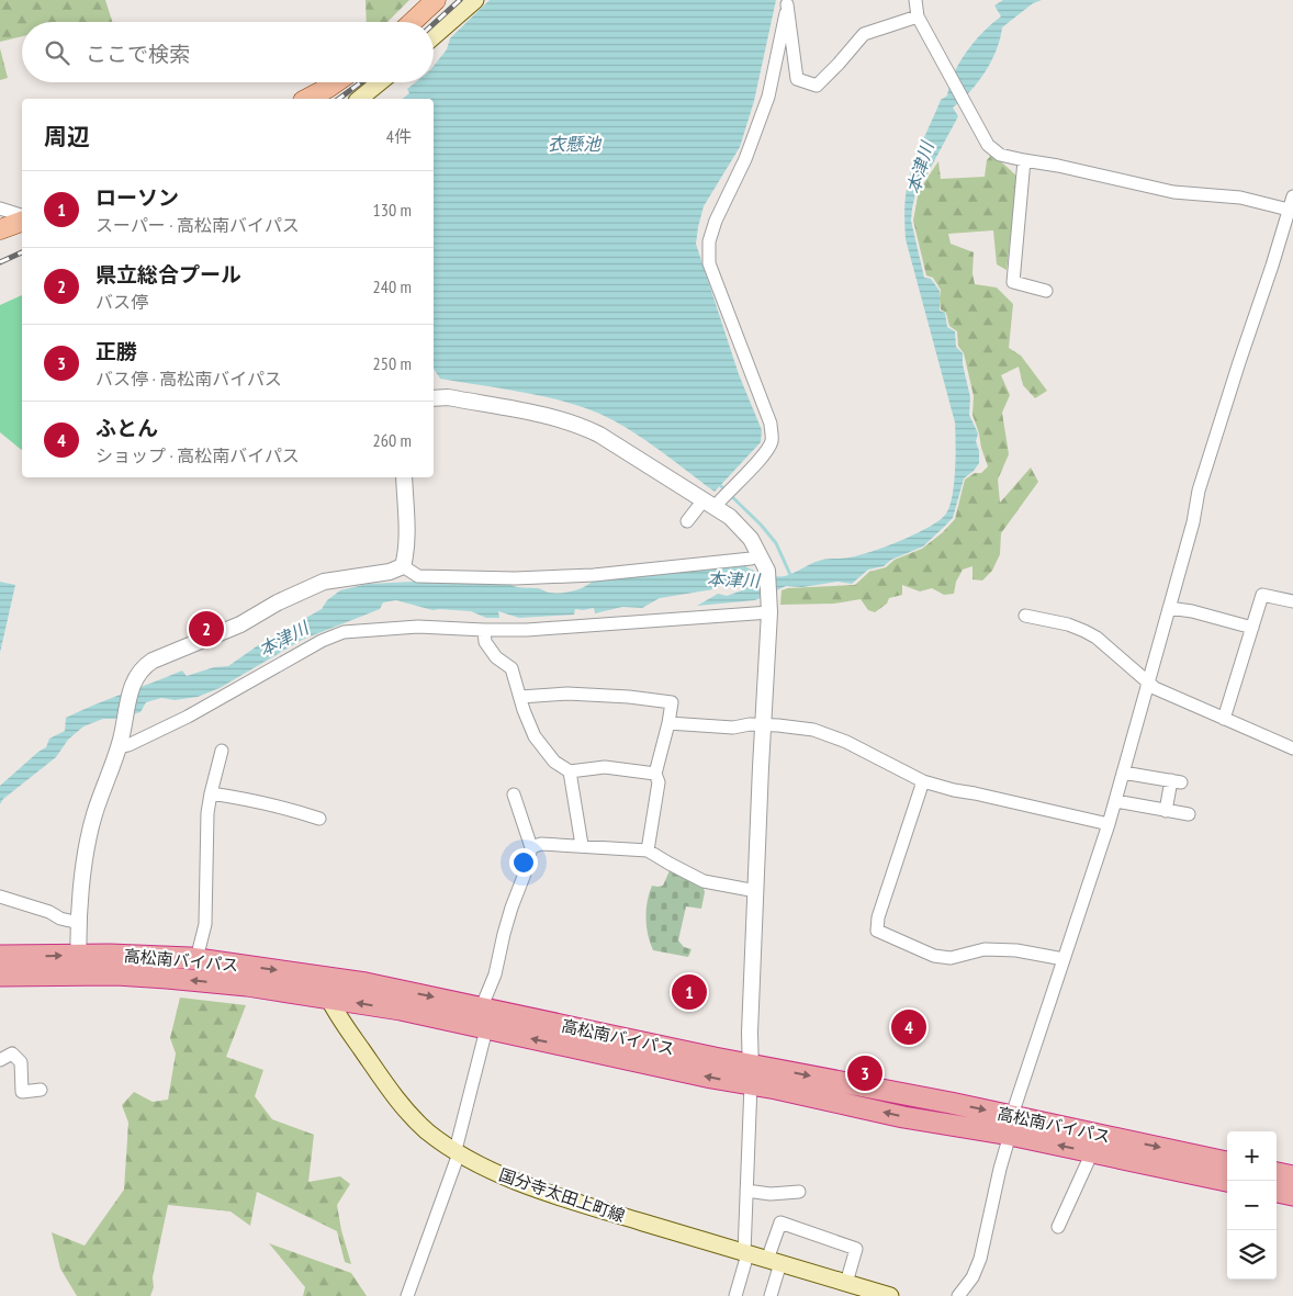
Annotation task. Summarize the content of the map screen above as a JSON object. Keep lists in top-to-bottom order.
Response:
{
  "streets": {
    "highway": ["高松南バイパス"],
    "main road": ["国分寺太田上町線"]
  },
  "crossings": [
    ["高松南バイパス", "国分寺太田上町線"]
  ],
  "water": ["衣懸池", "本津川"],
  "page": {
    "search": "ここで検索",
    "heading": ["周辺", "4件"],
    "list": [
      {
        "mark": "1",
        "name": "ローソン",
        "note": "スーパー · 高松南バイパス",
        "value": "130 m"
      },
      {
        "mark": "2",
        "name": "県立総合プール",
        "note": "バス停",
        "value": "240 m"
      },
      {
        "mark": "3",
        "name": "正勝",
        "note": "バス停 · 高松南バイパス",
        "value": "250 m"
      },
      {
        "mark": "4",
        "name": "ふとん",
        "note": "ショップ · 高松南バイパス",
        "value": "260 m"
      }
    ],
    "pins": [
      "2",
      "1",
      "4",
      "3"
    ],
    "map_buttons": ["+", "−"]
  }
}
